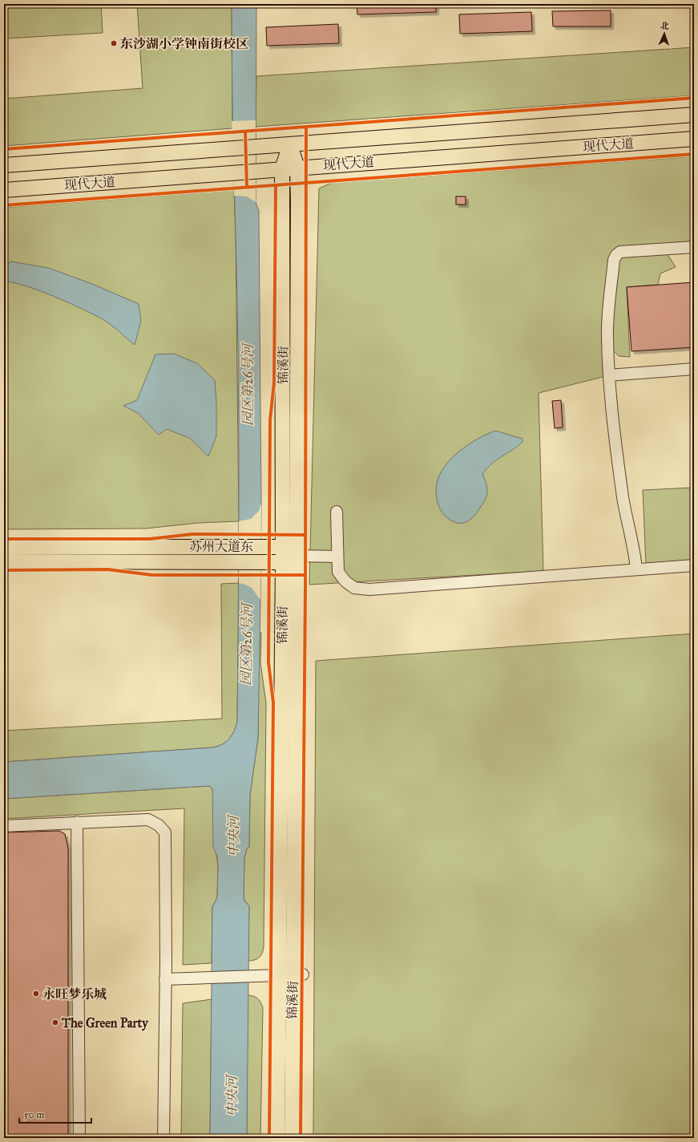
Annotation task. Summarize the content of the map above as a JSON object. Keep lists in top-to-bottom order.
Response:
{
  "streets": {
    "main road": ["现代大道", "锦溪街", "苏州大道东"]
  },
  "crossings": [
    ["现代大道", "锦溪街"],
    ["锦溪街", "苏州大道东"]
  ],
  "water": ["园区第26号河", "中央河"],
  "places": ["东沙湖小学钟南街校区", "永旺梦乐城", "The Green Party"],
  "scale_bar": "50 m",
  "north": "top"
}
